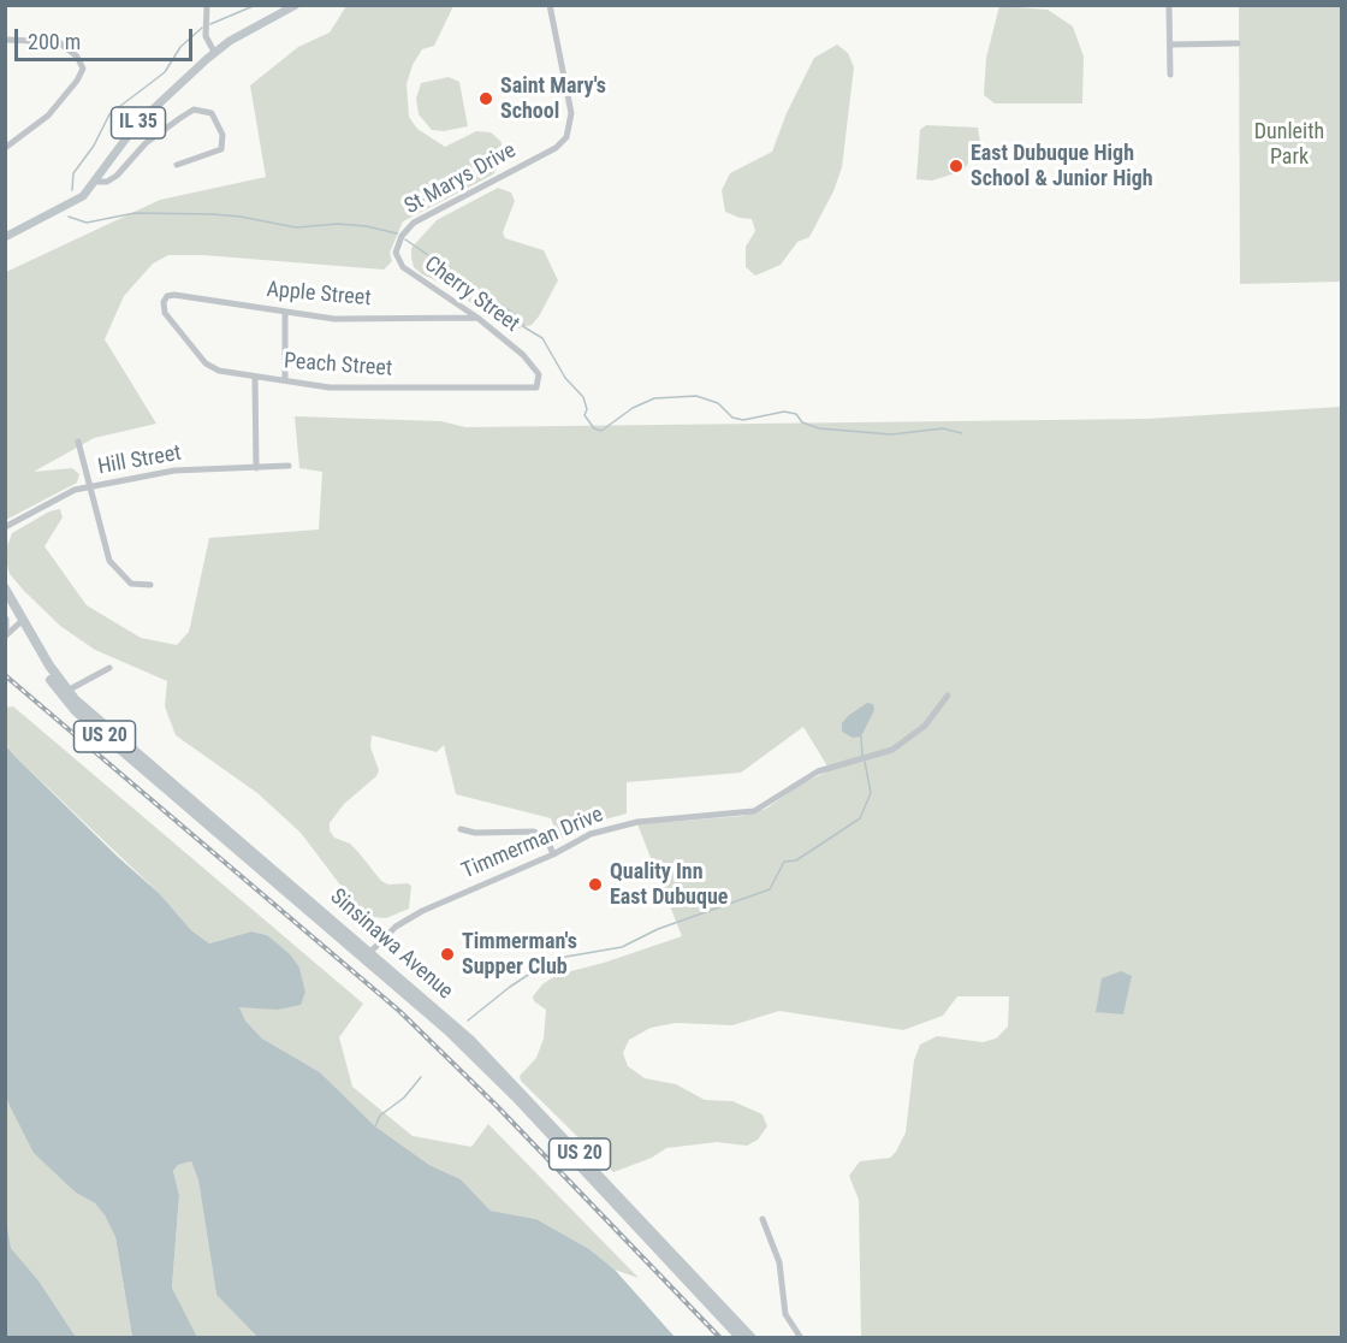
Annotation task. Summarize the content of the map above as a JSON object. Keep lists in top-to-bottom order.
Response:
{
  "streets": {
    "highway": ["US 20", "Sinsinawa Avenue"],
    "main road": ["IL 35"],
    "street": [
      "St Marys Drive",
      "Apple Street",
      "Cherry Street",
      "Peach Street",
      "Hill Street",
      "Timmerman Drive"
    ]
  },
  "crossings": [
    ["St Marys Drive", "Cherry Street"],
    ["Apple Street", "Cherry Street"],
    ["Apple Street", "Peach Street"],
    ["Cherry Street", "Peach Street"],
    ["Timmerman Drive", "Sinsinawa Avenue"]
  ],
  "parks": ["Dunleith Park"],
  "places": [
    "Saint Mary's School",
    "East Dubuque High School & Junior High",
    "Quality Inn East Dubuque",
    "Timmerman's Supper Club"
  ],
  "scale_bar": "200 m"
}
